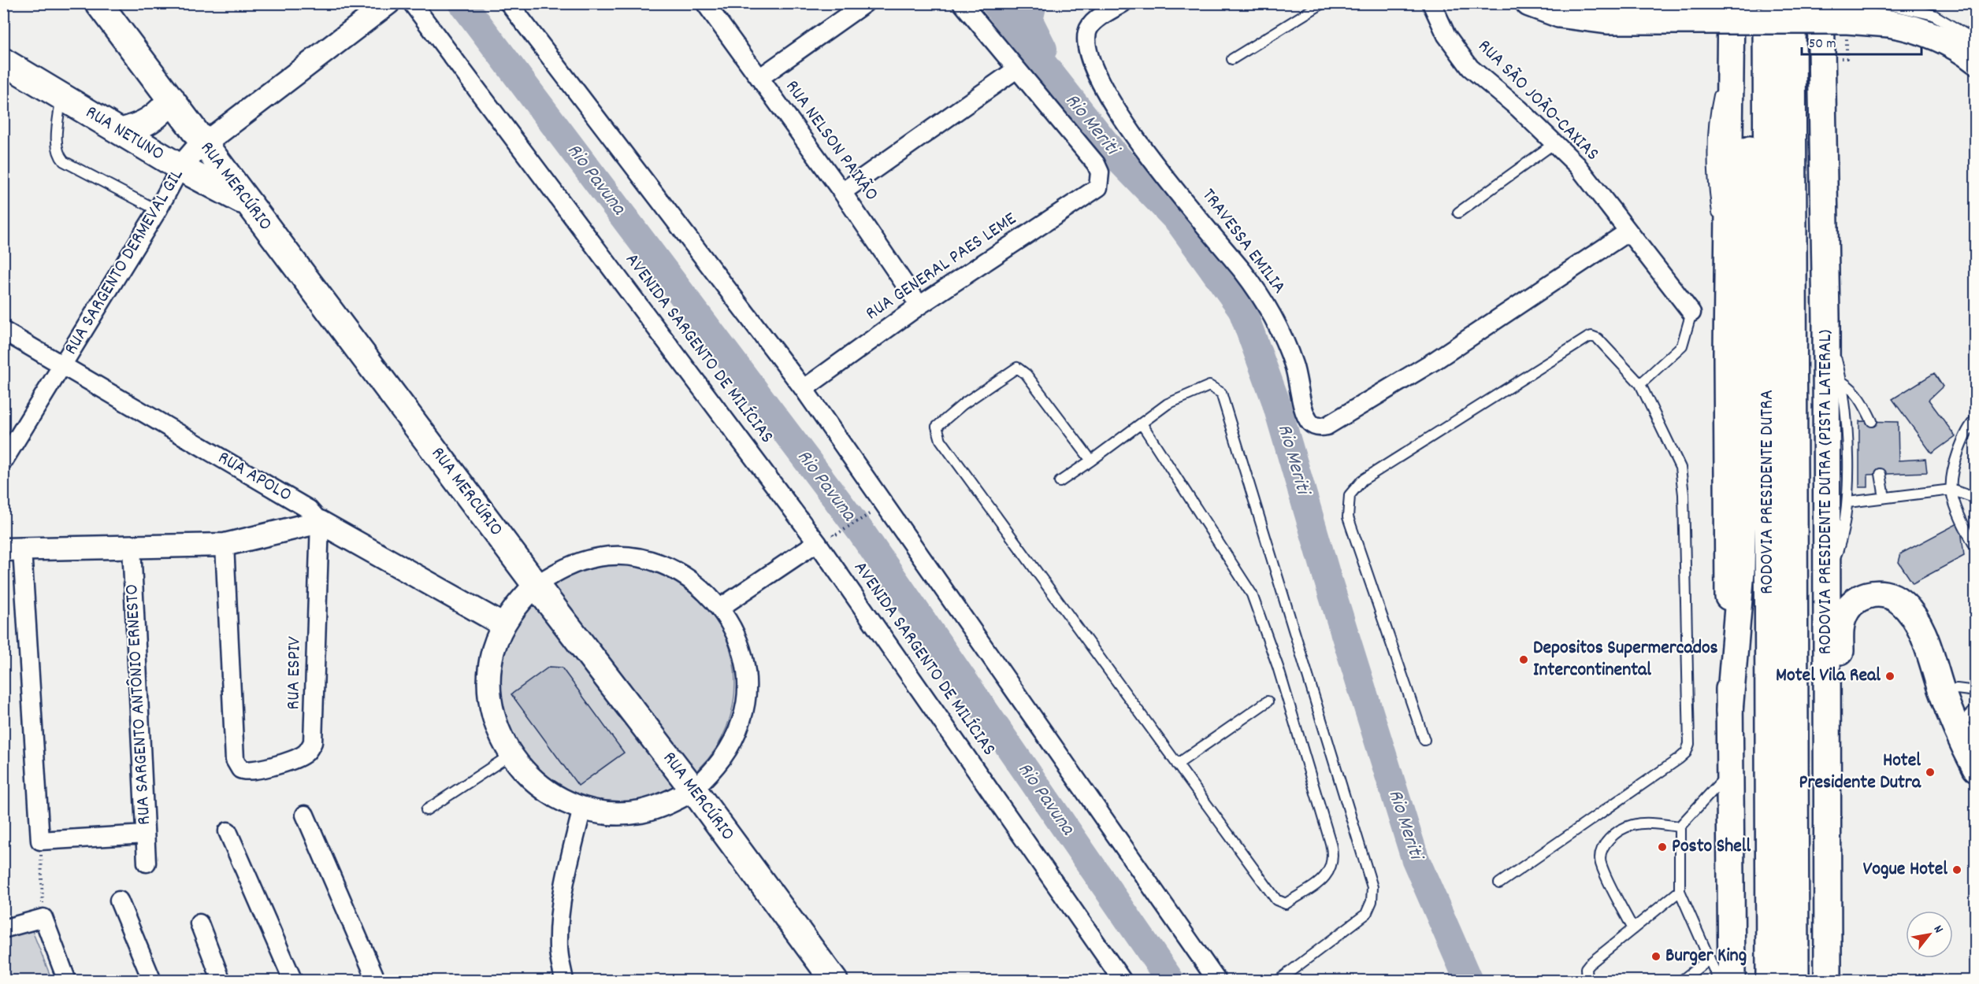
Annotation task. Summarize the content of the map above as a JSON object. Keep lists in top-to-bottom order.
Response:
{
  "streets": {
    "main road": [
      "RUA NETUNO",
      "RUA MERCÚRIO",
      "RODOVIA PRESIDENTE DUTRA",
      "RODOVIA PRESIDENTE DUTRA (PISTA LATERAL)"
    ],
    "street": [
      "RUA SÃO JOÃO-CAXIAS",
      "RUA NELSON PAIXÃO",
      "TRAVESSA EMILIA",
      "RUA SARGENTO DERMEVAL GIL",
      "RUA GENERAL PAES LEME",
      "AVENIDA SARGENTO DE MILÍCIAS",
      "RUA APOLO",
      "RUA ESPIV",
      "RUA SARGENTO ANTÔNIO ERNESTO"
    ]
  },
  "crossings": [
    ["RUA SÃO JOÃO-CAXIAS", "TRAVESSA EMILIA"],
    ["RUA NETUNO", "RUA MERCÚRIO"],
    ["RUA NETUNO", "RUA SARGENTO DERMEVAL GIL"],
    ["RUA NELSON PAIXÃO", "RUA GENERAL PAES LEME"],
    ["RUA MERCÚRIO", "RUA SARGENTO DERMEVAL GIL"],
    ["RUA SARGENTO DERMEVAL GIL", "RUA APOLO"],
    ["RUA APOLO", "RUA ESPIV"]
  ],
  "water": ["Rio Meriti", "Rio Pavuna"],
  "places": [
    "Depositos Supermercados Intercontinental",
    "Motel Vila Real",
    "Hotel Presidente Dutra",
    "Posto Shell",
    "Vogue Hotel",
    "Burger King"
  ],
  "scale_bar": "50 m",
  "north": "top right"
}
